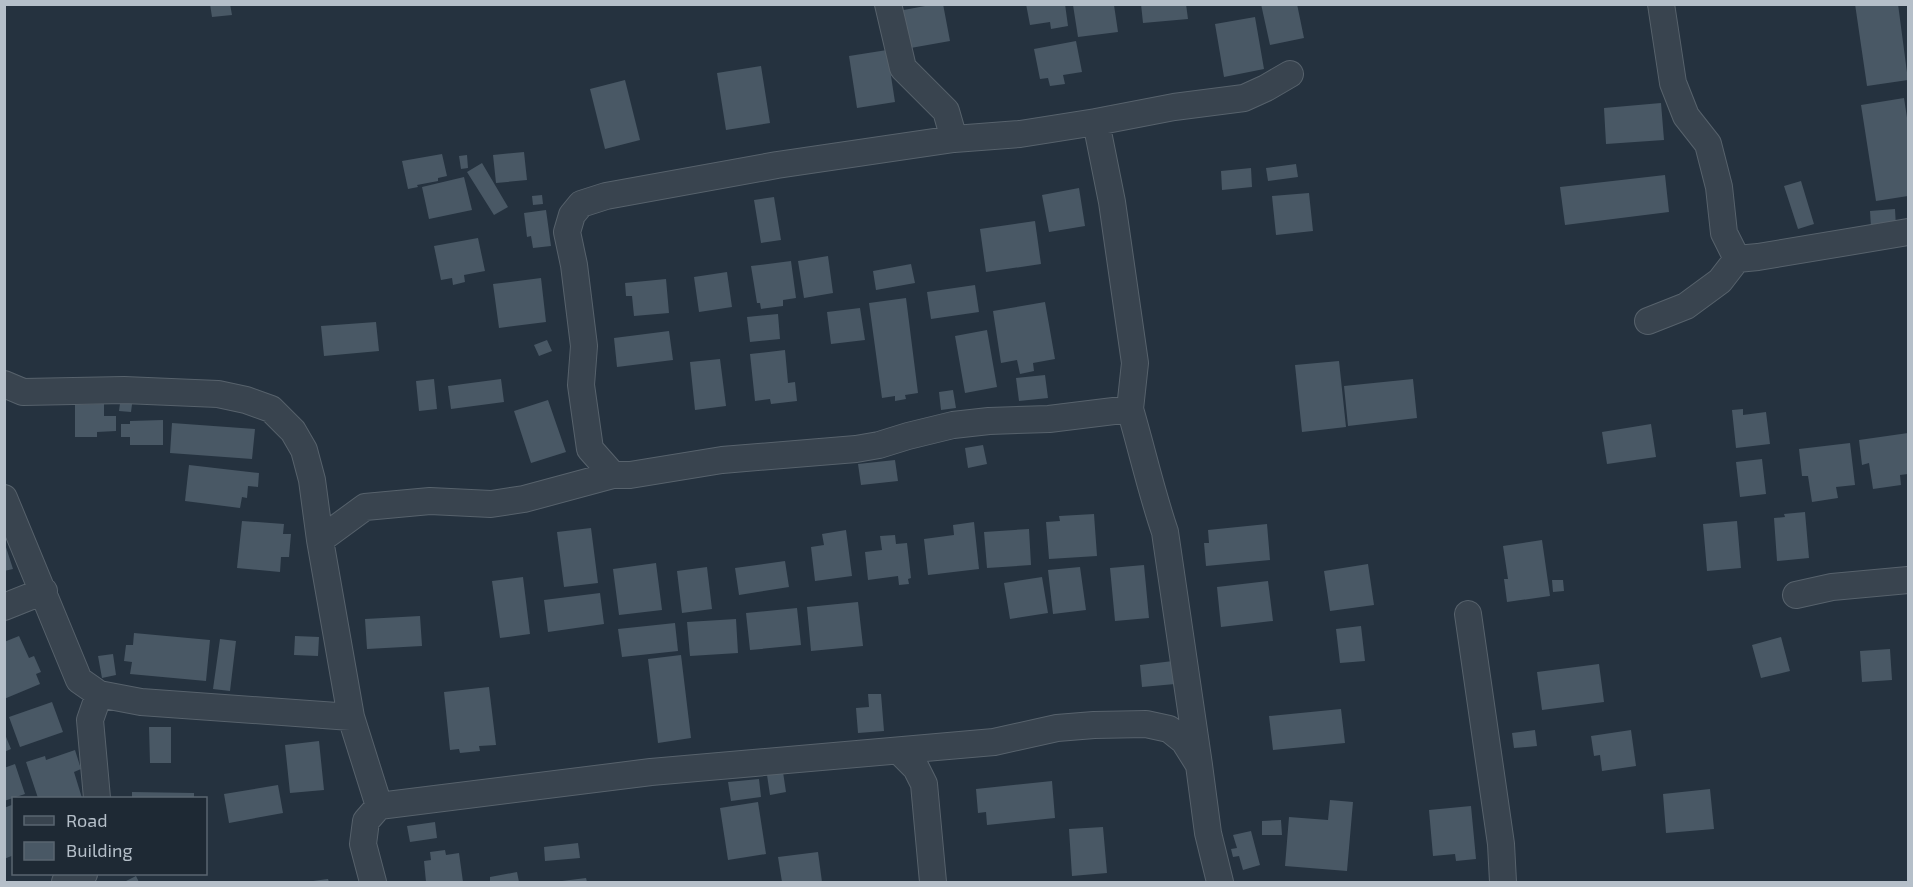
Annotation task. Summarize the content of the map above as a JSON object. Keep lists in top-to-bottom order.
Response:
{
  "legend": ["Road", "Building"]
}
